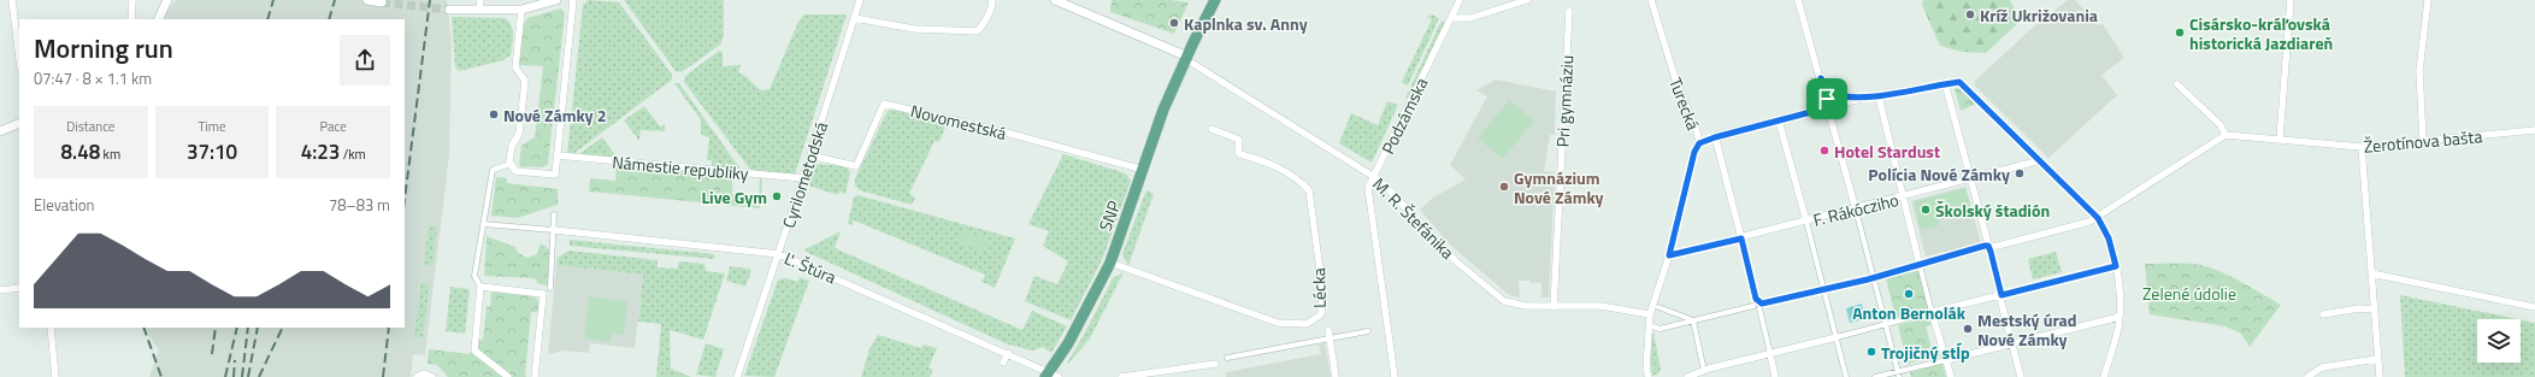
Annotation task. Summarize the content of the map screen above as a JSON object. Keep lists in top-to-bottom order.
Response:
{
  "streets": {
    "main road": ["SNP"],
    "street": [
      "Pri gymnáziu",
      "Turecká",
      "Podzámska",
      "Novomestská",
      "Žerotínova bašta",
      "Námestie republiky",
      "Cyrilometodská",
      "F. Rákócziho",
      "M. R. Štefánika",
      "Ľ. Štúra",
      "Lécka"
    ]
  },
  "crossings": [
    ["Pri gymnáziu", "M. R. Štefánika"],
    ["Turecká", "F. Rákócziho"],
    ["Turecká", "M. R. Štefánika"],
    ["Podzámska", "M. R. Štefánika"],
    ["Novomestská", "Cyrilometodská"],
    ["Novomestská", "SNP"],
    ["Námestie republiky", "Cyrilometodská"],
    ["Cyrilometodská", "Ľ. Štúra"],
    ["SNP", "M. R. Štefánika"],
    ["SNP", "Ľ. Štúra"],
    ["SNP", "Lécka"]
  ],
  "parks": ["Zelené údolie"],
  "places": [
    "Kríž Ukrižovania",
    "Kaplnka sv. Anny",
    "Cisársko-kráľovská historická Jazdiareň",
    "Nové Zámky 2",
    "Hotel Stardust",
    "Polícia Nové Zámky",
    "Gymnázium Nové Zámky",
    "Live Gym",
    "Školský štadión",
    "Anton Bernolák",
    "Mestský úrad Nové Zámky",
    "Trojičný stĺp"
  ],
  "page": {
    "heading": ["Morning run", "07:47 · 8 × 1.1 km"],
    "stats": [
      ["Distance", "8.48 km"],
      ["Time", "37:10"],
      ["Pace", "4:23 /km"]
    ],
    "chart": ["Elevation", "78–83 m"]
  }
}
